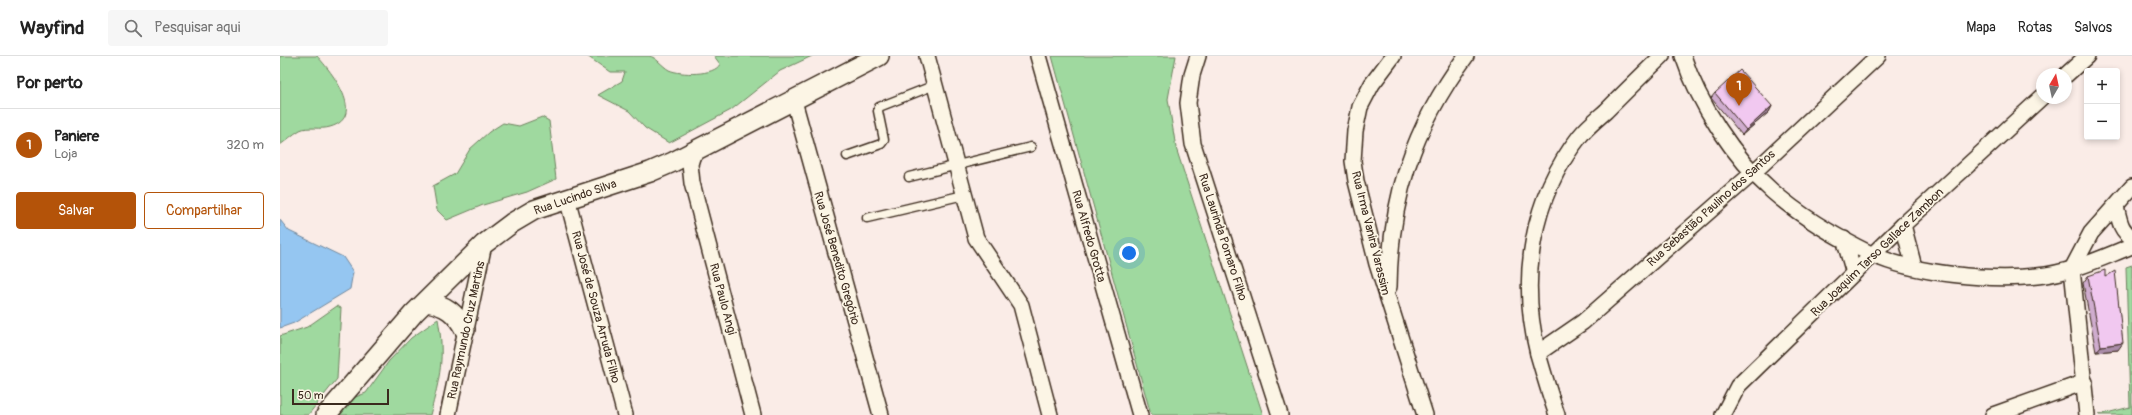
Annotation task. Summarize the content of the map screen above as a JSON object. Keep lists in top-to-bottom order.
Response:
{
  "streets": {
    "street": [
      "Rua Lucindo Silva",
      "Rua Sebastião Paulino dos Santos",
      "Rua Irma Vanira Varassim",
      "Rua Alfredo Grotta",
      "Rua Laurinda Pomaro Filho",
      "Rua Joaquim Tarso Gallace Zambon",
      "Rua José Benedito Gregório",
      "Rua Paulo Angi",
      "Rua José de Souza Arruda Filho",
      "Rua Raymundo Cruz Martins"
    ]
  },
  "crossings": [
    ["Rua Lucindo Silva", "Rua José Benedito Gregório"],
    ["Rua Lucindo Silva", "Rua Paulo Angi"],
    ["Rua Lucindo Silva", "Rua José de Souza Arruda Filho"],
    ["Rua Lucindo Silva", "Rua Raymundo Cruz Martins"]
  ],
  "scale_bar": "50 m",
  "north": "top",
  "page": {
    "header": "Wayfind",
    "search": "Pesquisar aqui",
    "nav": ["Mapa", "Rotas", "Salvos"],
    "heading": "Por perto",
    "map_buttons": ["+", "−"],
    "pins": "1",
    "list": [
      {
        "mark": "1",
        "name": "Paniere",
        "note": "Loja",
        "value": "320 m"
      }
    ],
    "buttons": ["Salvar", "Compartilhar"],
    "scale": "50 m"
  }
}
